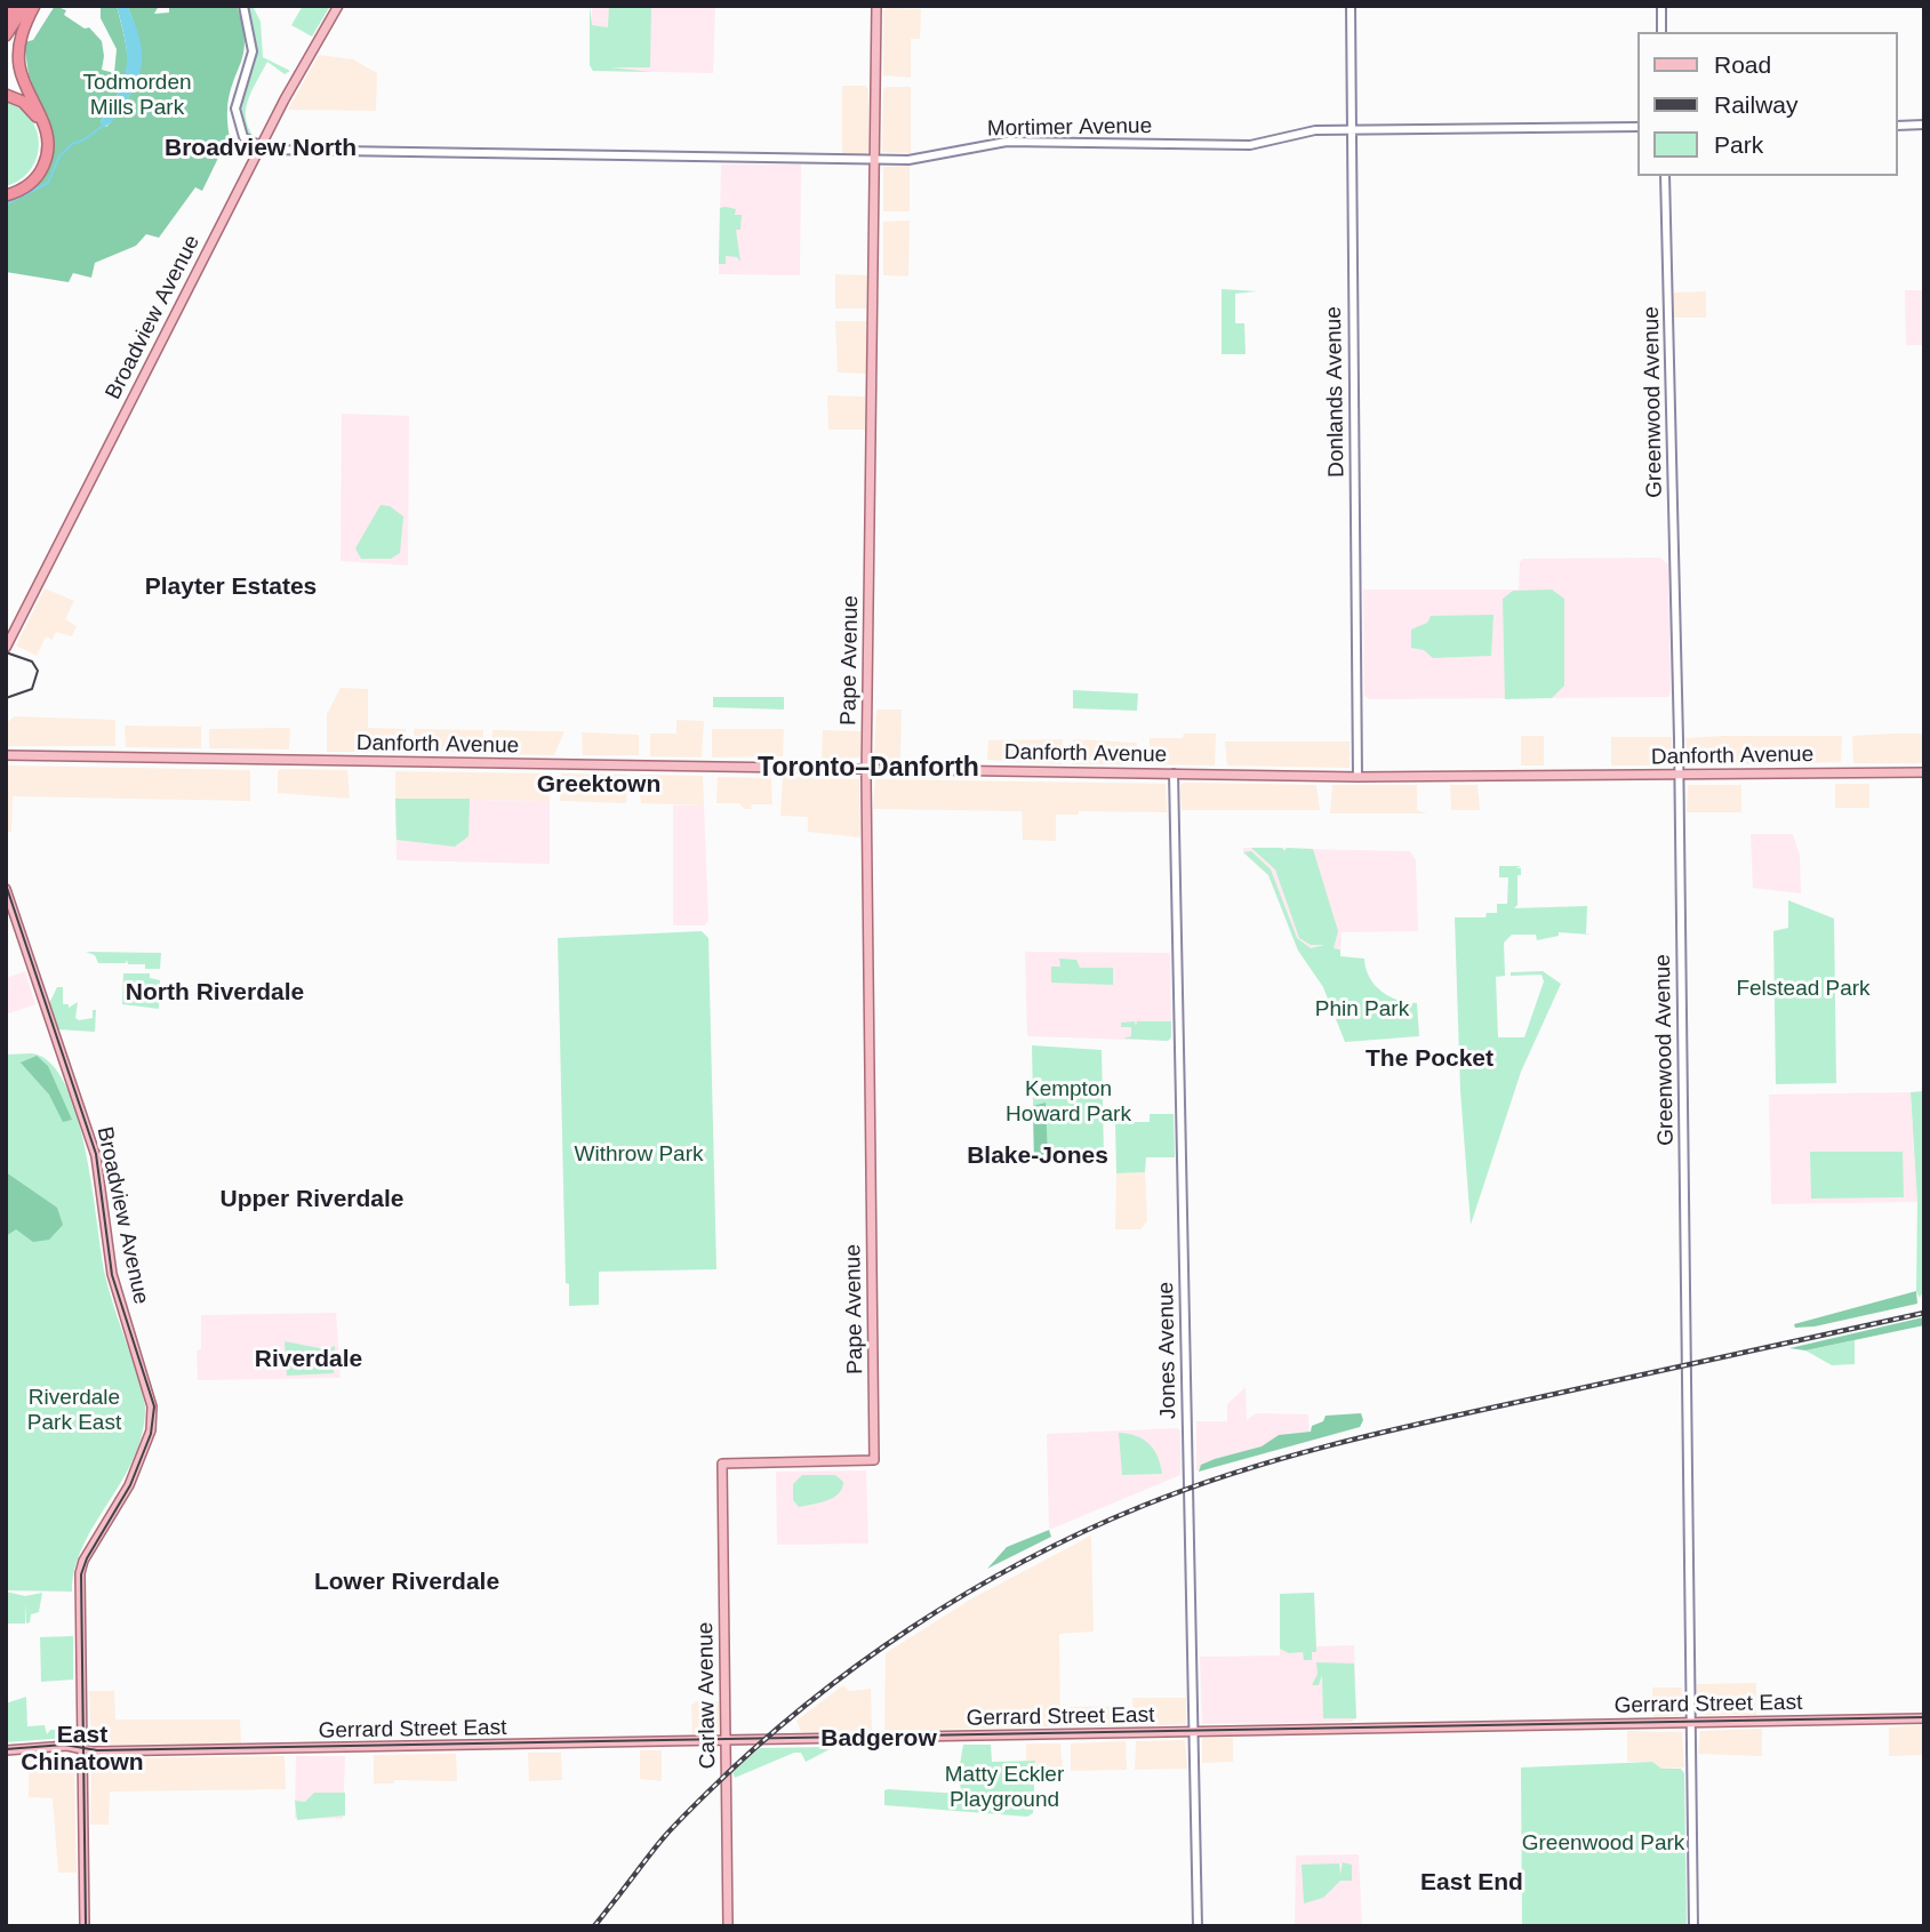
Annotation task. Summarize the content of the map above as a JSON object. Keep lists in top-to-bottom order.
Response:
{
  "streets": {
    "main road": [
      "Broadview Avenue",
      "Pape Avenue",
      "Danforth Avenue",
      "Carlaw Avenue",
      "Gerrard Street East"
    ],
    "street": [
      "Mortimer Avenue",
      "Donlands Avenue",
      "Greenwood Avenue",
      "Jones Avenue"
    ]
  },
  "crossings": [
    ["Mortimer Avenue", "Broadview Avenue"],
    ["Mortimer Avenue", "Donlands Avenue"],
    ["Mortimer Avenue", "Pape Avenue"],
    ["Broadview Avenue", "Gerrard Street East"],
    ["Donlands Avenue", "Danforth Avenue"],
    ["Greenwood Avenue", "Danforth Avenue"],
    ["Greenwood Avenue", "Gerrard Street East"],
    ["Pape Avenue", "Danforth Avenue"],
    ["Pape Avenue", "Carlaw Avenue"],
    ["Danforth Avenue", "Jones Avenue"],
    ["Jones Avenue", "Gerrard Street East"],
    ["Carlaw Avenue", "Gerrard Street East"]
  ],
  "districts": [
    "Broadview North",
    "Playter Estates",
    "Toronto–Danforth",
    "Greektown",
    "North Riverdale",
    "The Pocket",
    "Blake-Jones",
    "Upper Riverdale",
    "Riverdale",
    "Lower Riverdale",
    "East Chinatown",
    "Badgerow",
    "East End"
  ],
  "parks": [
    "Todmorden Mills Park",
    "Felstead Park",
    "Phin Park",
    "Kempton Howard Park",
    "Withrow Park",
    "Riverdale Park East",
    "Matty Eckler Playground",
    "Greenwood Park"
  ],
  "legend": ["Road", "Railway", "Park"]
}
